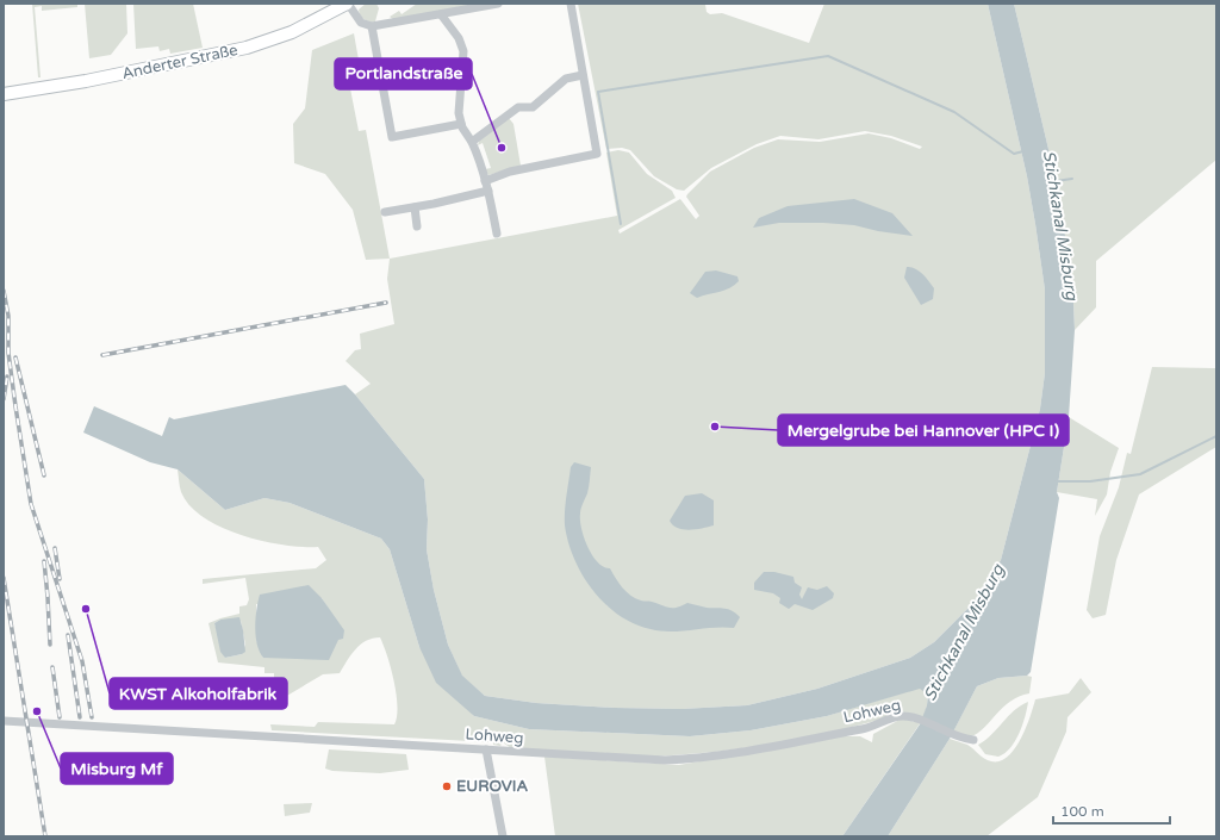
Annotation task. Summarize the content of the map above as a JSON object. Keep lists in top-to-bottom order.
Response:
{
  "streets": {
    "main road": ["Anderter Straße"],
    "street": ["Lohweg"]
  },
  "water": ["Stichkanal Misburg"],
  "places": [
    "Portlandstraße",
    "Mergelgrube bei Hannover (HPC I)",
    "KWST Alkoholfabrik",
    "Misburg Mf",
    "EUROVIA"
  ],
  "scale_bar": "100 m"
}
